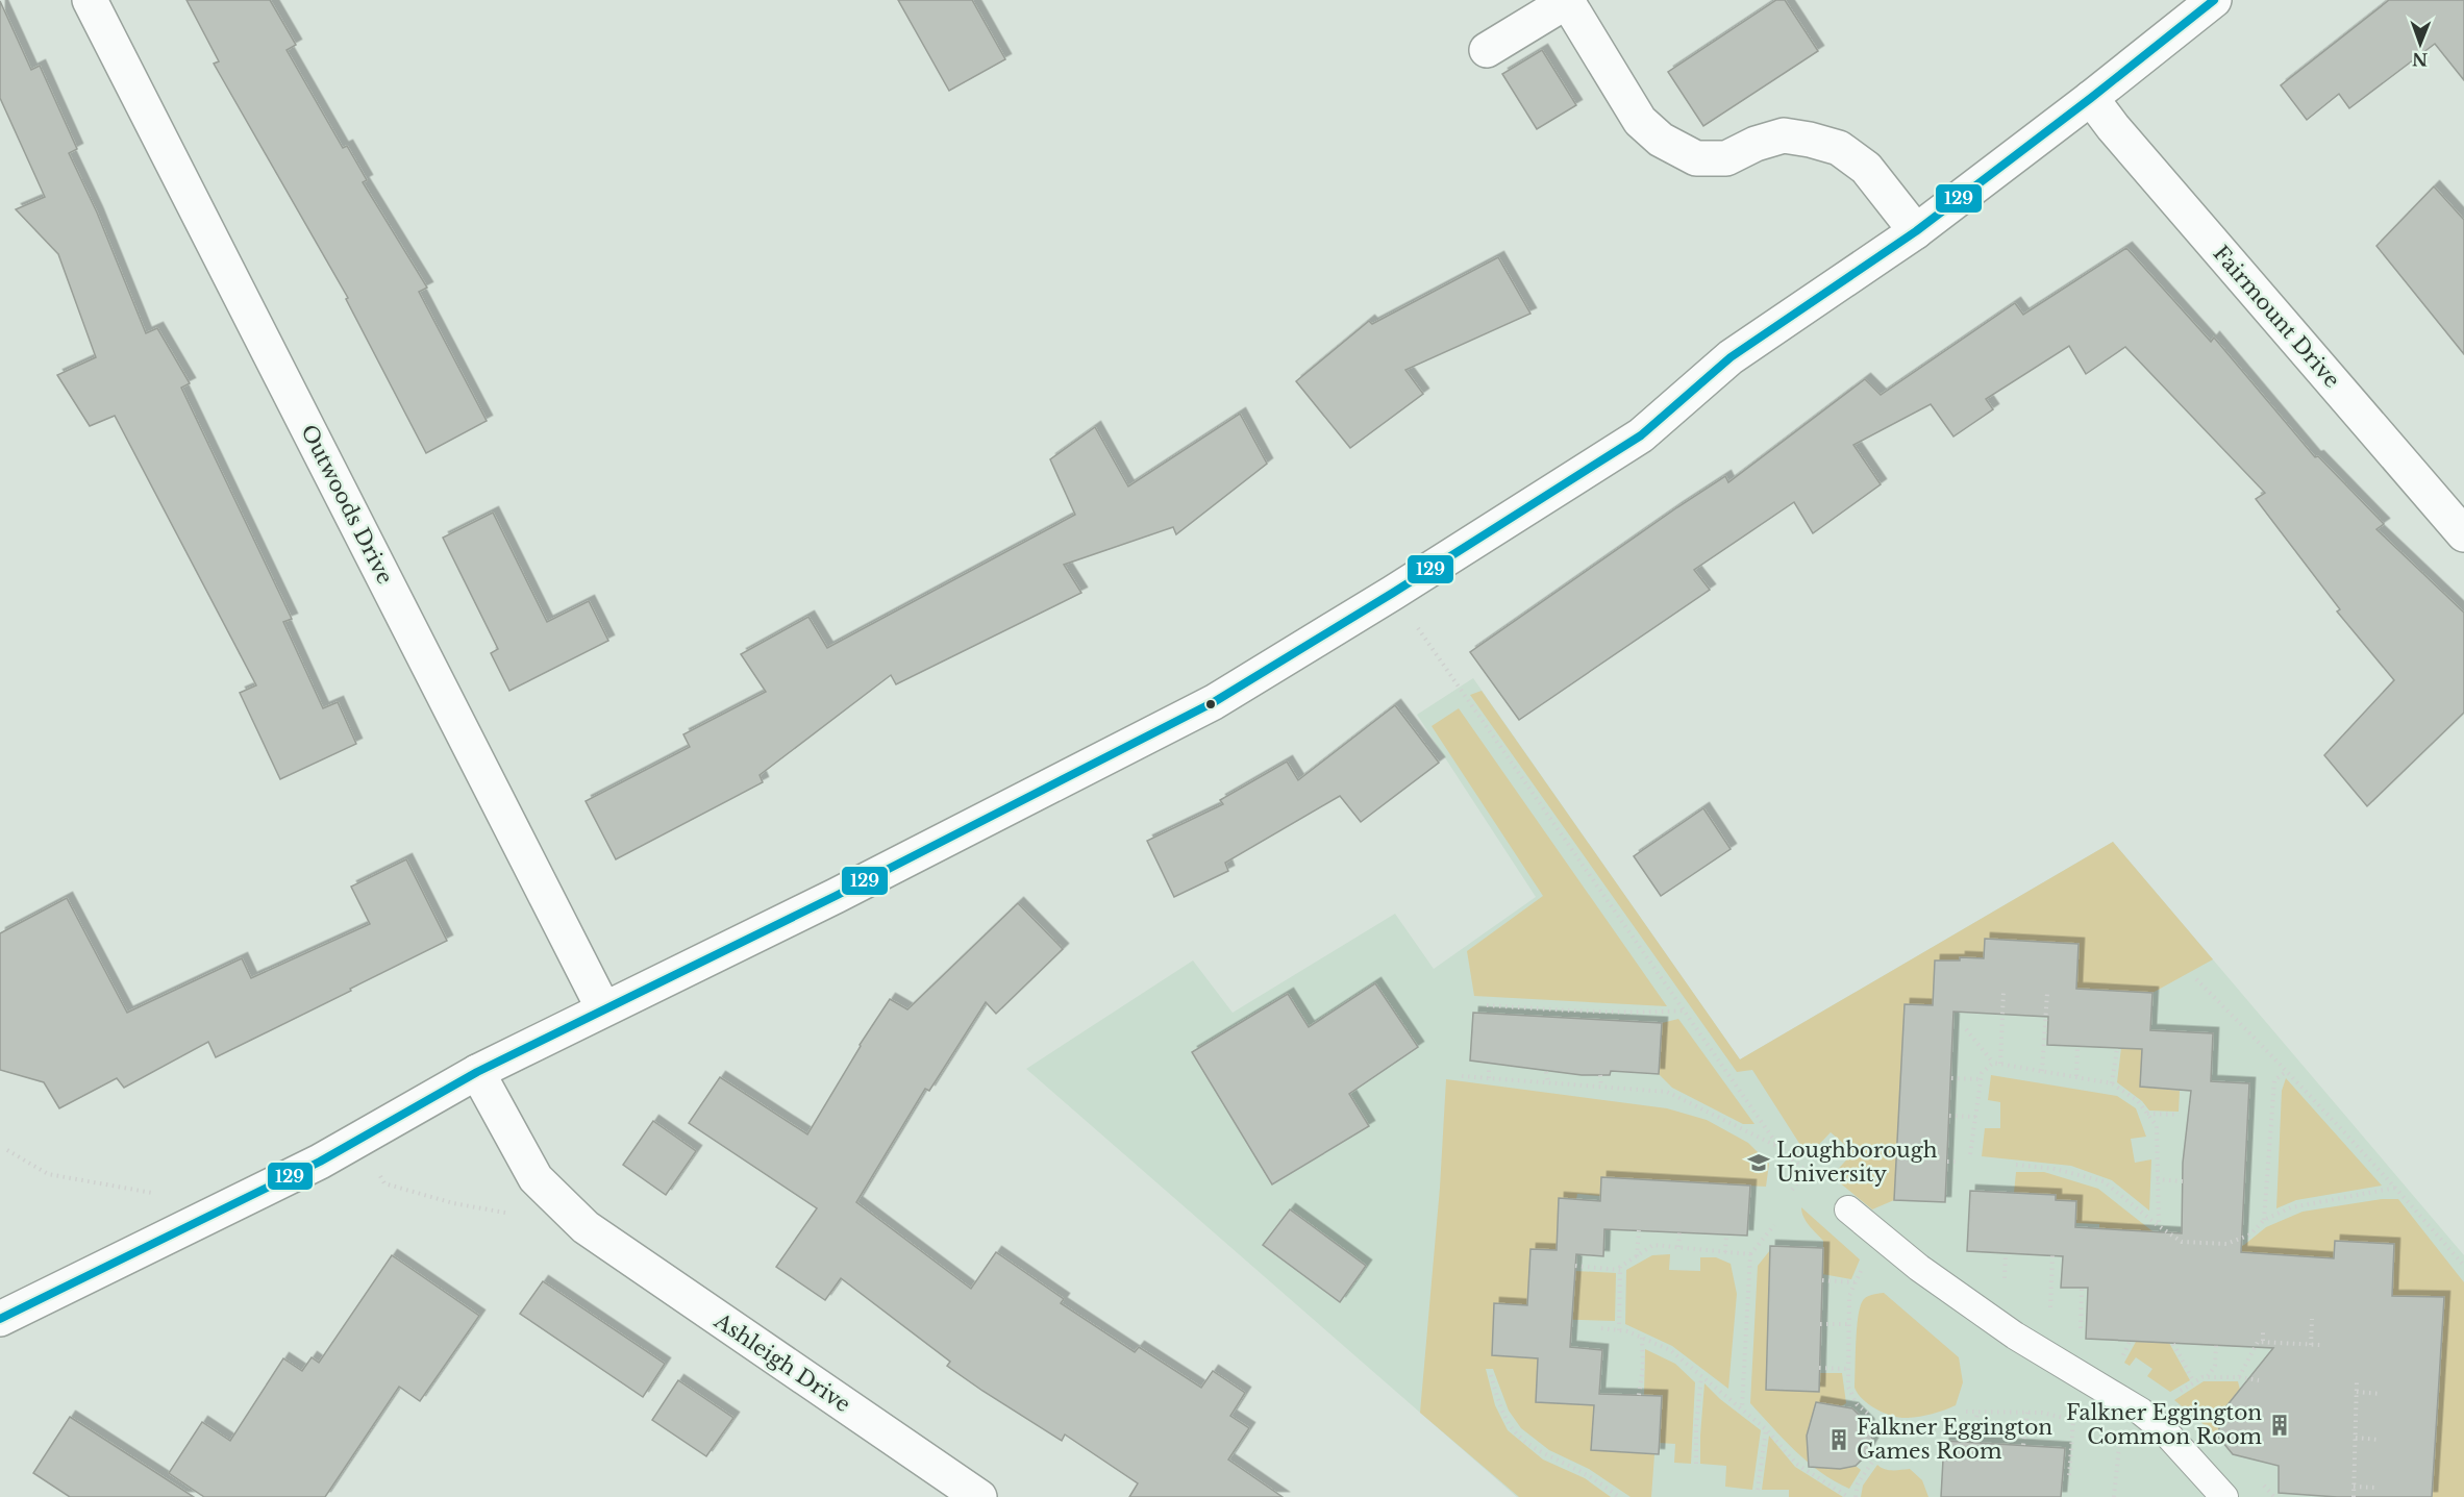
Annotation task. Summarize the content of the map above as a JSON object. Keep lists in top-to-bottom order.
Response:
{
  "streets": {
    "street": ["Fairmount Drive", "Outwoods Drive", "Ashleigh Drive"]
  },
  "places": {
    "school or university": ["Loughborough University"],
    "building": ["Falkner Eggington Common Room", "Falkner Eggington Games Room"]
  },
  "lines": ["transit line 129"],
  "north": "bottom"
}
